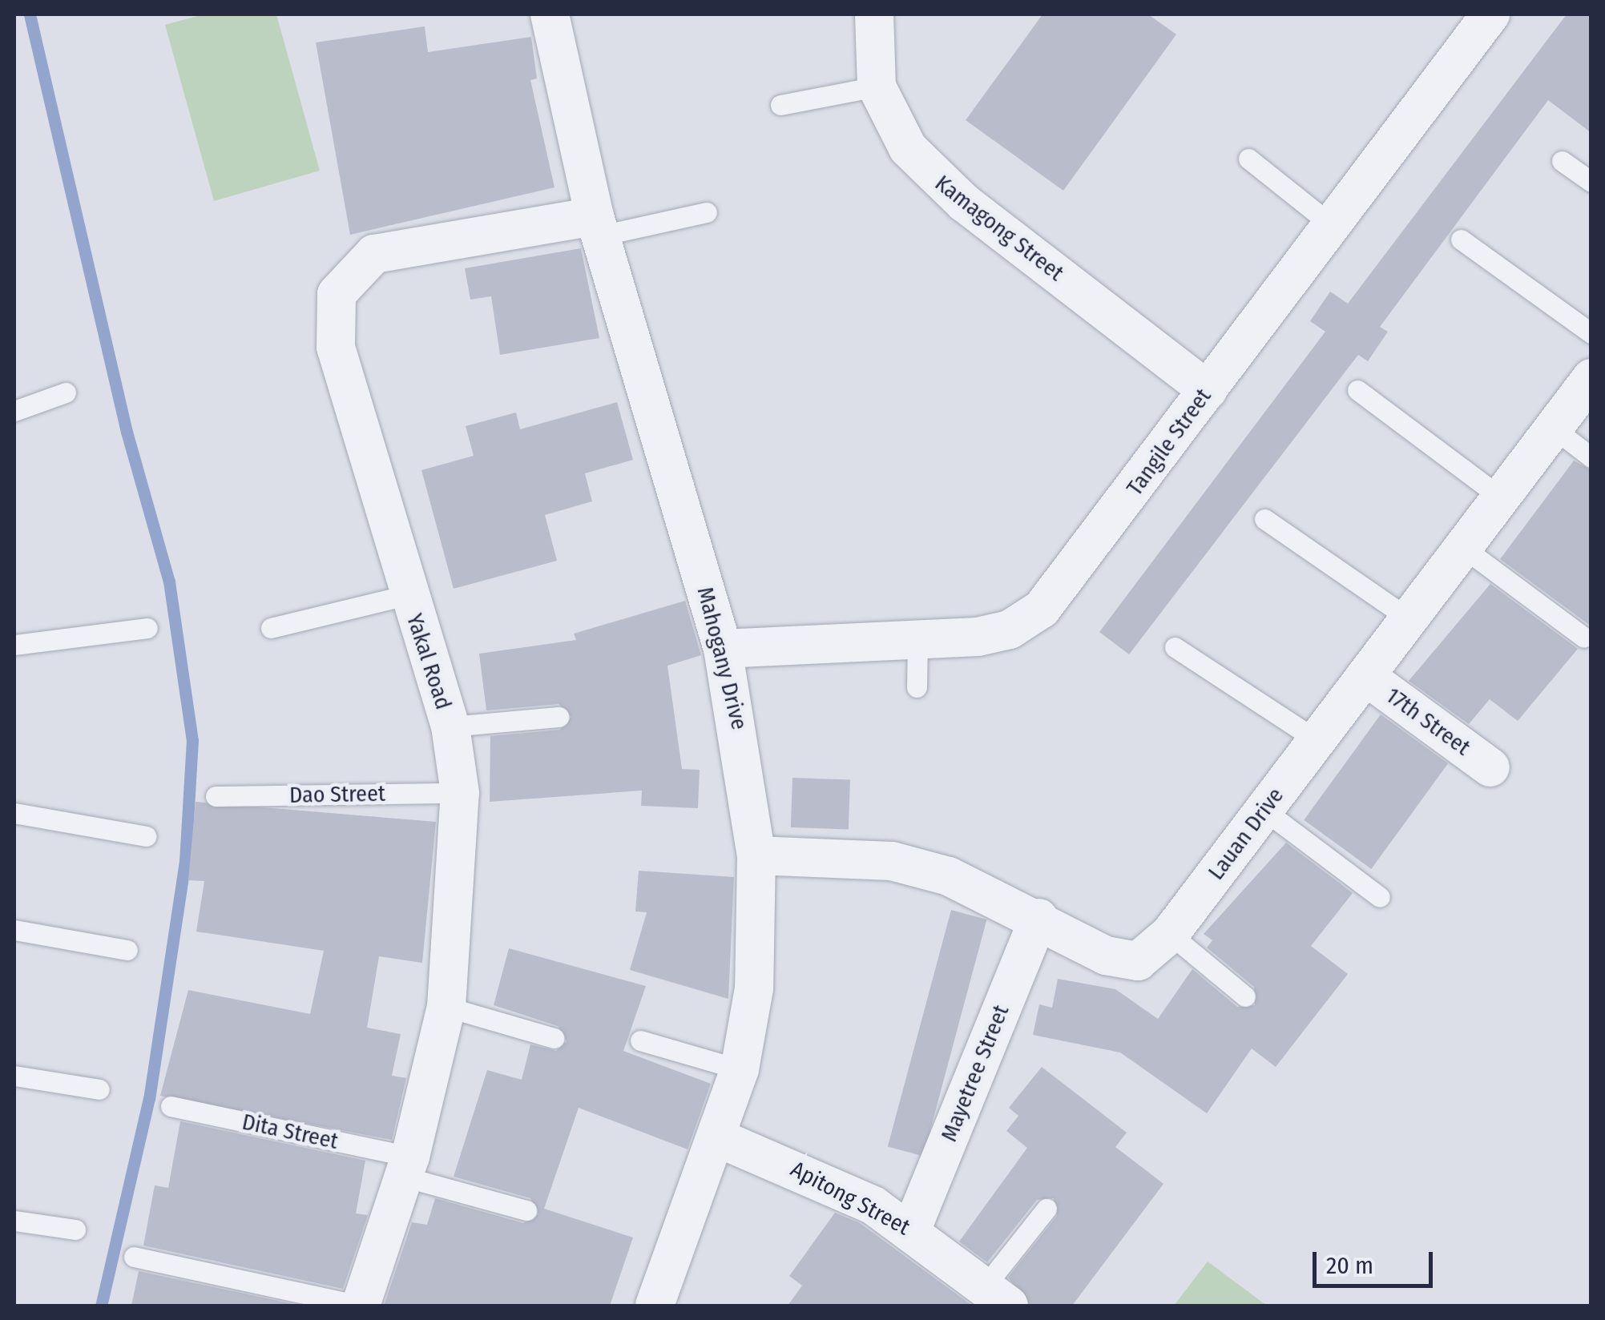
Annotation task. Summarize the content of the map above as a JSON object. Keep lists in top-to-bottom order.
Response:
{
  "streets": {
    "street": [
      "Kamagong Street",
      "Tangile Street",
      "Mahogany Drive",
      "Yakal Road",
      "17th Street",
      "Lauan Drive",
      "Mayetree Street",
      "Apitong Street"
    ],
    "lane": ["Dao Street", "Dita Street"]
  },
  "crossings": [
    ["Kamagong Street", "Tangile Street"],
    ["Tangile Street", "Mahogany Drive"],
    ["Mahogany Drive", "Yakal Road"],
    ["Mahogany Drive", "Lauan Drive"],
    ["Mahogany Drive", "Apitong Street"],
    ["Yakal Road", "Dao Street"],
    ["Yakal Road", "Dita Street"],
    ["17th Street", "Lauan Drive"],
    ["Lauan Drive", "Mayetree Street"],
    ["Mayetree Street", "Apitong Street"]
  ],
  "scale_bar": "20 m"
}
